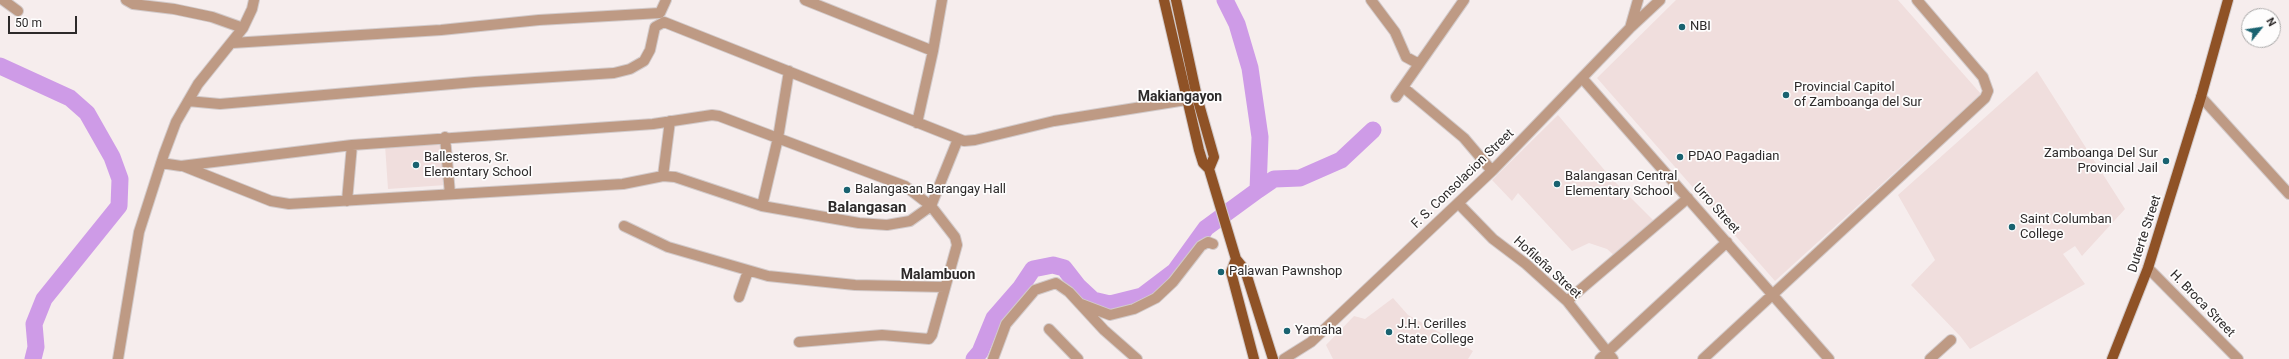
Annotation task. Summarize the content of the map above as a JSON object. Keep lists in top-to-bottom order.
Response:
{
  "streets": {
    "main road": ["Duterte Street"],
    "street": [
      "F. S. Consolacion Street",
      "Urro Street",
      "Hofileña Street",
      "H. Broca Street"
    ]
  },
  "crossings": [
    ["F. S. Consolacion Street", "Urro Street"],
    ["F. S. Consolacion Street", "Hofileña Street"],
    ["Duterte Street", "H. Broca Street"]
  ],
  "districts": ["Makiangayon", "Balangasan", "Malambuon"],
  "places": [
    "NBI",
    "Provincial Capitol of Zamboanga del Sur",
    "PDAO Pagadian",
    "Zamboanga Del Sur Provincial Jail",
    "Ballesteros, Sr. Elementary School",
    "Balangasan Central Elementary School",
    "Balangasan Barangay Hall",
    "Saint Columban College",
    "Palawan Pawnshop",
    "Yamaha",
    "J.H. Cerilles State College"
  ],
  "scale_bar": "50 m",
  "north": "top right"
}
